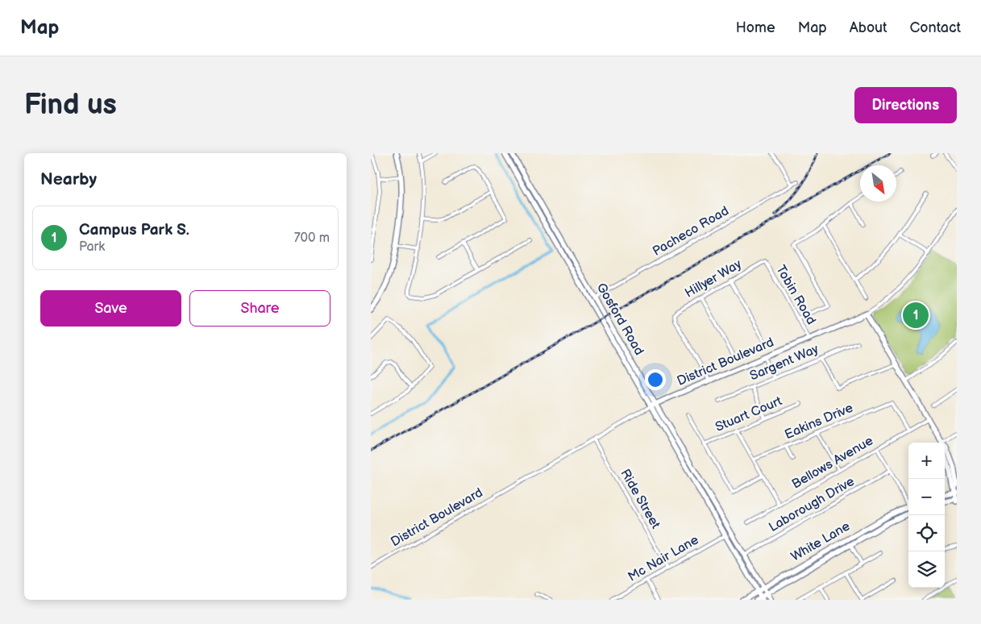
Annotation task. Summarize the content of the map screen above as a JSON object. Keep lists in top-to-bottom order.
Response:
{
  "streets": {
    "main road": ["Gosford Road", "District Boulevard", "White Lane"],
    "street": [
      "Pacheco Road",
      "Hillyer Way",
      "Tobin Road",
      "Sargent Way",
      "Stuart Court",
      "Eakins Drive",
      "Bellows Avenue",
      "Ride Street",
      "Laborough Drive",
      "Mc Nair Lane"
    ]
  },
  "crossings": [
    ["Pacheco Road", "Gosford Road"],
    ["Hillyer Way", "Tobin Road"],
    ["Hillyer Way", "District Boulevard"],
    ["Tobin Road", "District Boulevard"],
    ["Gosford Road", "District Boulevard"],
    ["Gosford Road", "Laborough Drive"],
    ["Gosford Road", "White Lane"],
    ["Gosford Road", "Mc Nair Lane"],
    ["District Boulevard", "Ride Street"],
    ["Eakins Drive", "Bellows Avenue"],
    ["Ride Street", "Mc Nair Lane"]
  ],
  "north": "bottom right",
  "page": {
    "header": "Map",
    "nav": [
      "Home",
      "Map",
      "About",
      "Contact"
    ],
    "buttons": [
      "Directions",
      ["Save", "Share"]
    ],
    "title": "Find us",
    "heading": "Nearby",
    "list": [
      {
        "mark": "1",
        "name": "Campus Park S.",
        "note": "Park",
        "value": "700 m"
      }
    ],
    "pins": "1",
    "map_buttons": ["+", "−"]
  }
}
